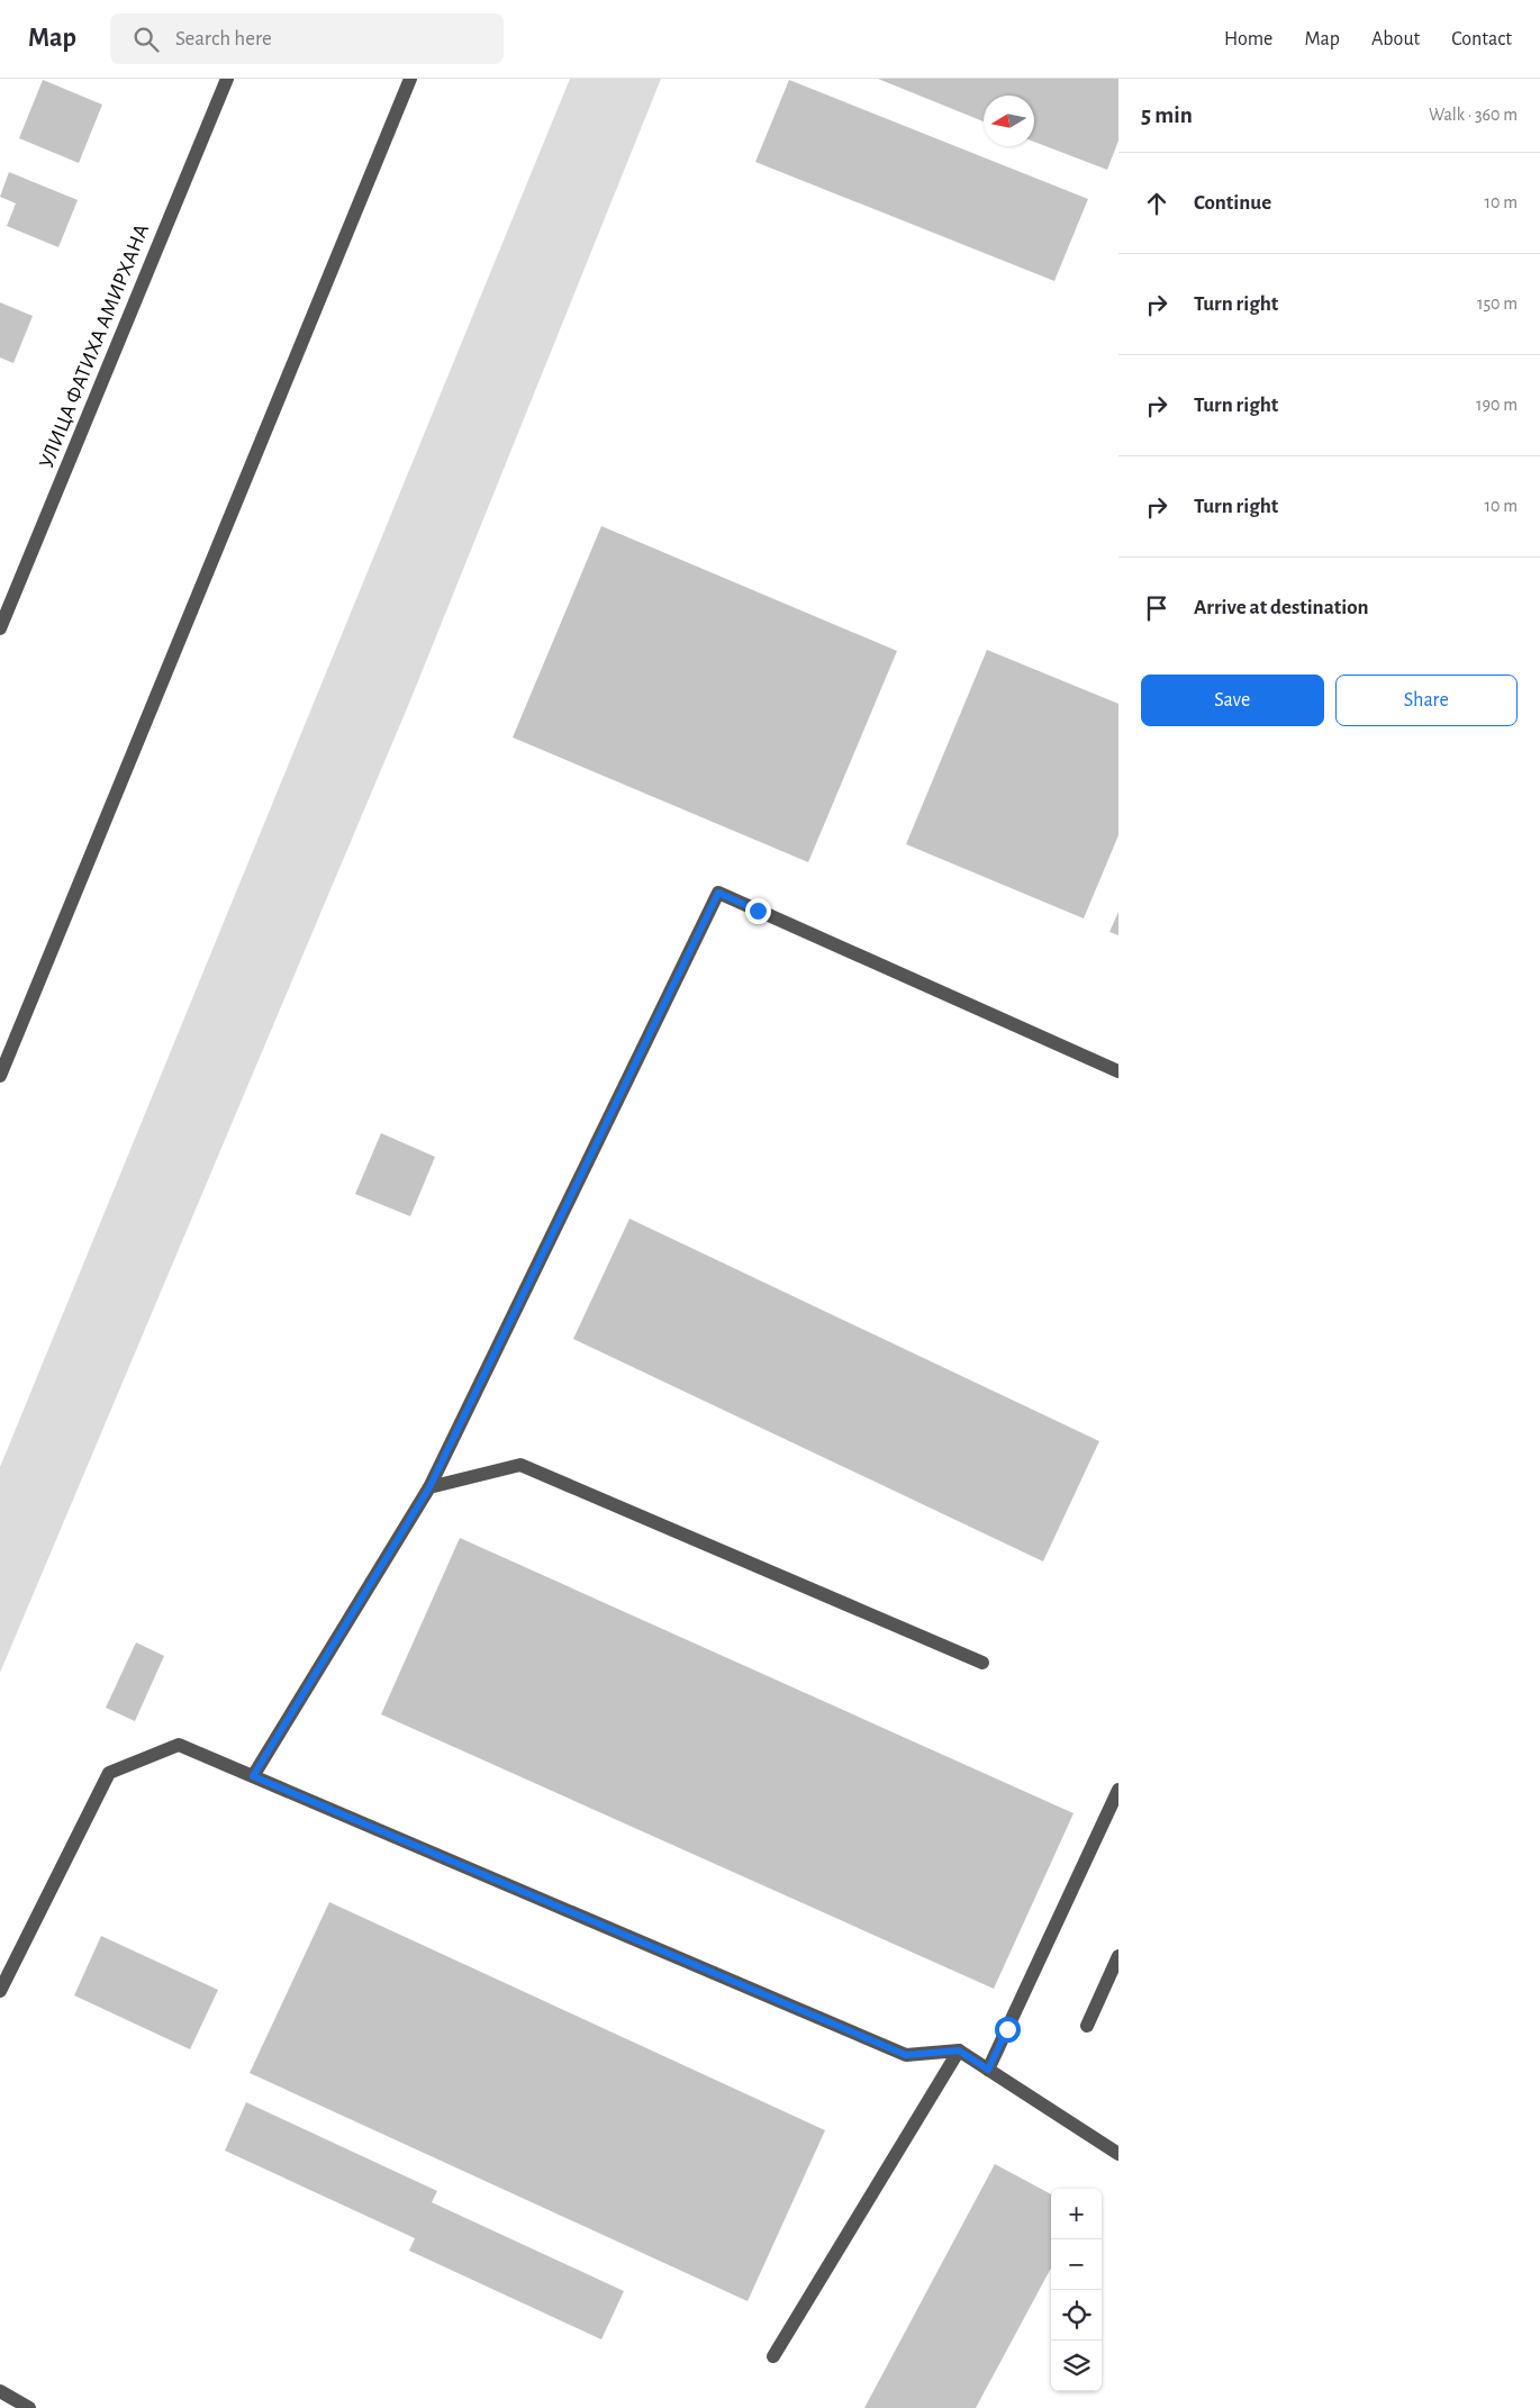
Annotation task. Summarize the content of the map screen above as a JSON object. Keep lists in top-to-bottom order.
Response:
{
  "streets": {
    "street": ["УЛИЦА ФАТИХА АМИРХАНА"]
  },
  "north": "left",
  "page": {
    "header": "Map",
    "search": "Search here",
    "nav": [
      "Home",
      "Map",
      "About",
      "Contact"
    ],
    "heading": ["5 min", "Walk · 360 m"],
    "list": [
      ["Continue", "10 m"],
      ["Turn right", "150 m"],
      ["Turn right", "190 m"],
      ["Turn right", "10 m"],
      "Arrive at destination"
    ],
    "buttons": ["Save", "Share"],
    "map_buttons": ["+", "−"]
  }
}
